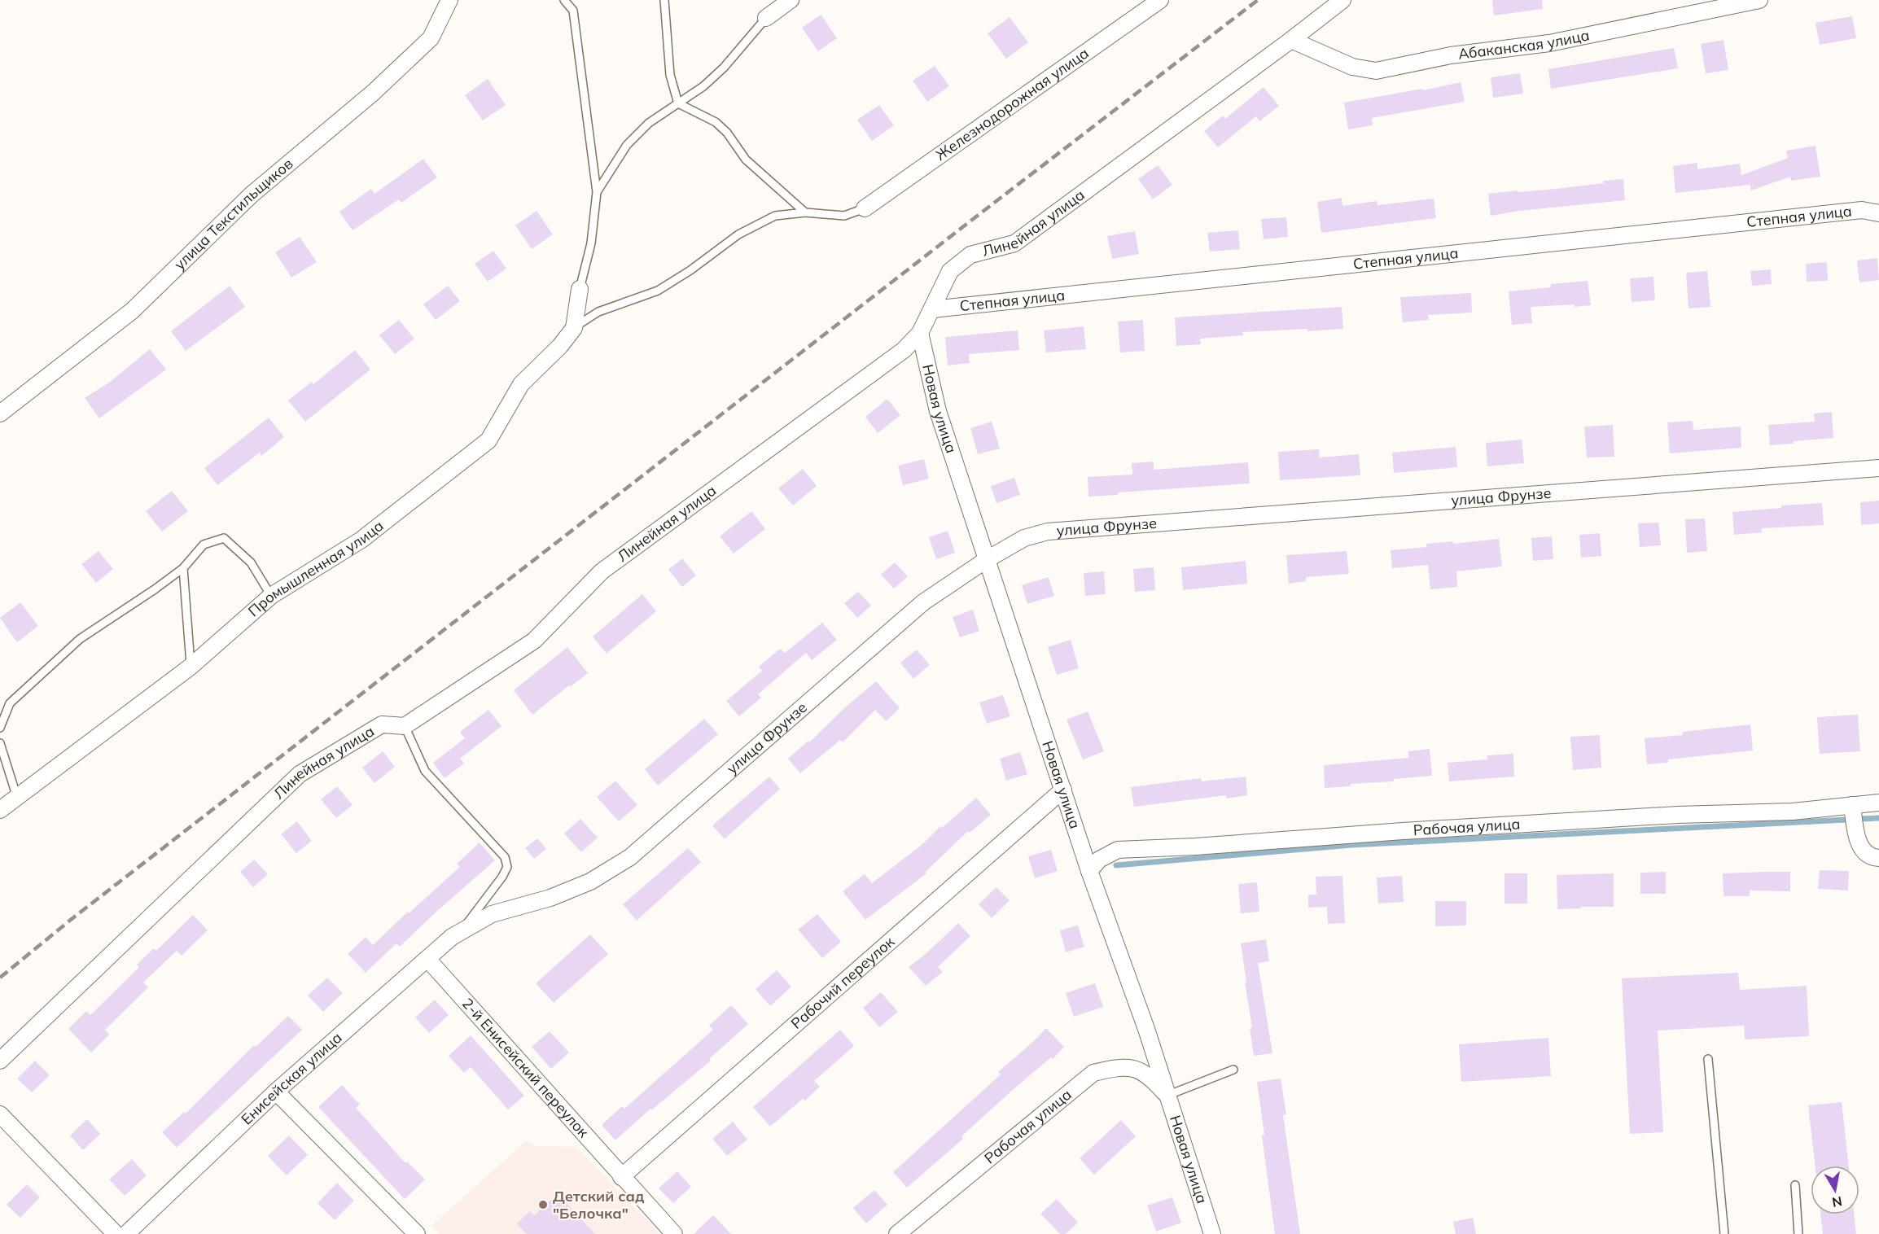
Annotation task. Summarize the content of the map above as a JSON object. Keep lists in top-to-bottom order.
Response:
{
  "streets": {
    "street": [
      "Абаканская улица",
      "Железнодорожная улица",
      "улица Текстильщиков",
      "Степная улица",
      "Линейная улица",
      "Новая улица",
      "улица Фрунзе",
      "Промышленная улица",
      "Рабочая улица",
      "Рабочий переулок",
      "2-й Енисейский переулок",
      "Енисейская улица"
    ]
  },
  "crossings": [
    ["Абаканская улица", "Линейная улица"],
    ["Степная улица", "Линейная улица"],
    ["Линейная улица", "Новая улица"],
    ["Новая улица", "улица Фрунзе"],
    ["Новая улица", "Рабочая улица"],
    ["Новая улица", "Рабочий переулок"],
    ["улица Фрунзе", "Енисейская улица"],
    ["Рабочий переулок", "2-й Енисейский переулок"],
    ["2-й Енисейский переулок", "Енисейская улица"]
  ],
  "places": ["Детский сад \"Белочка\""],
  "north": "bottom"
}
